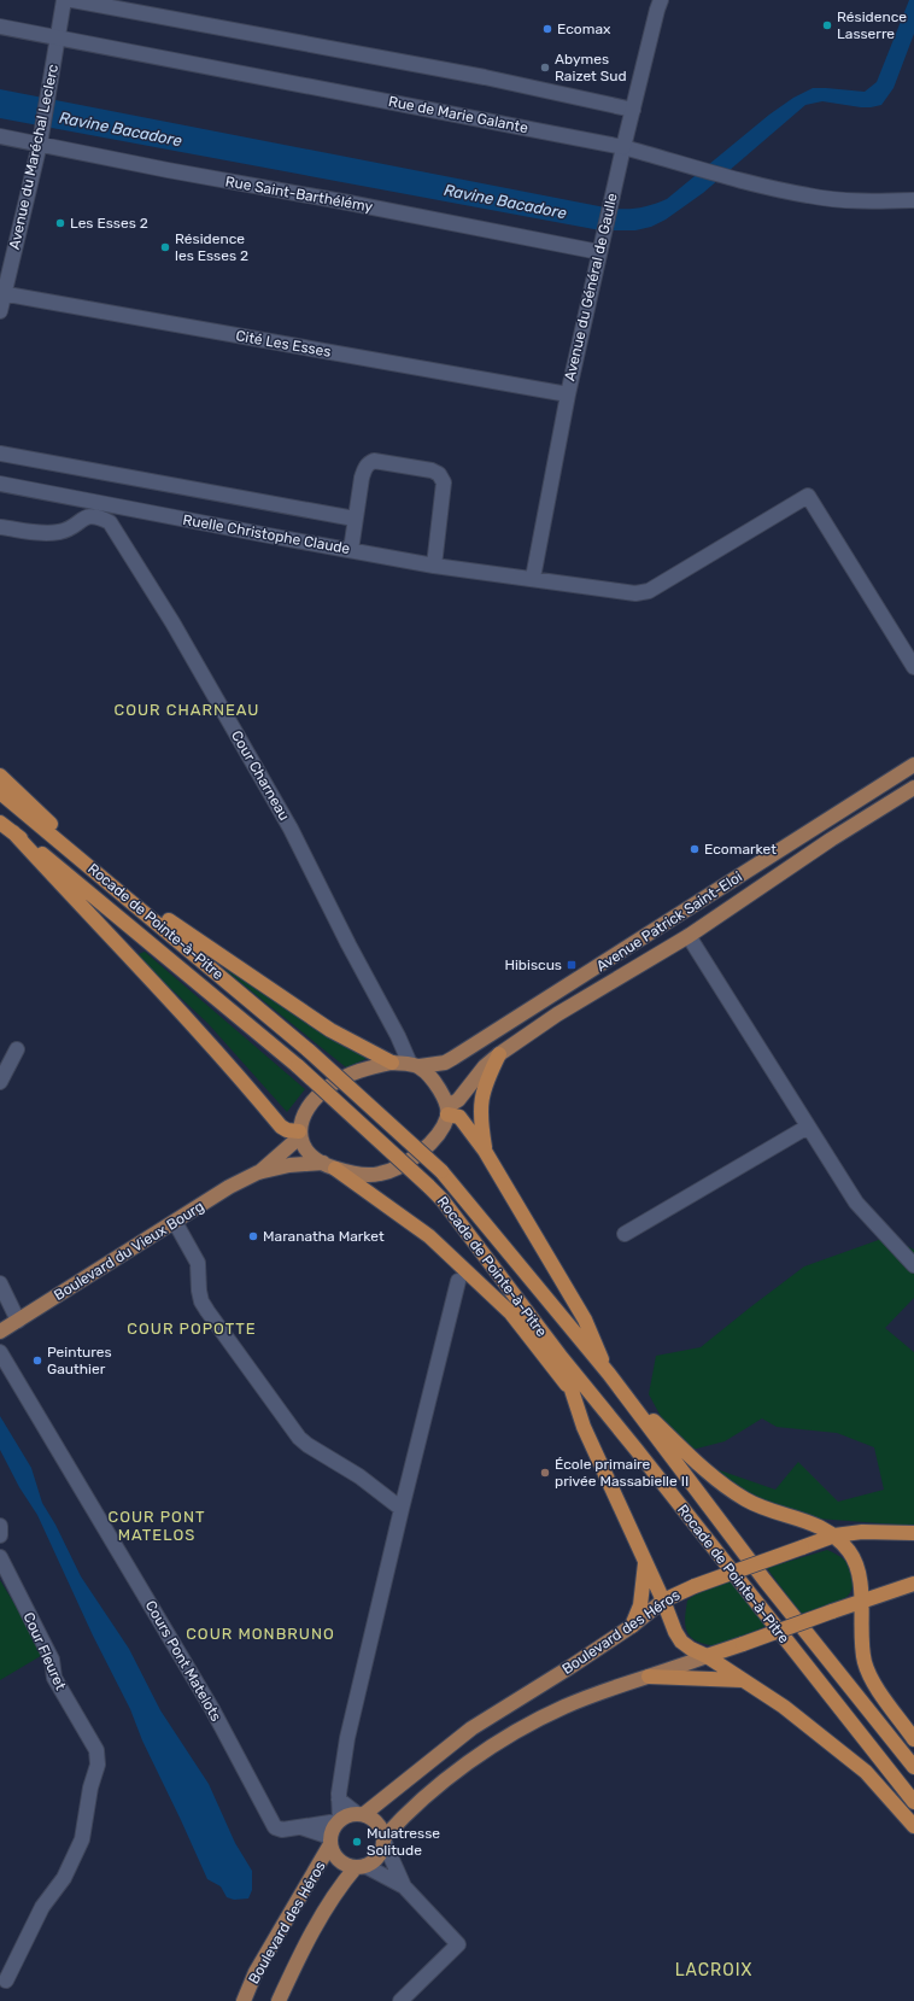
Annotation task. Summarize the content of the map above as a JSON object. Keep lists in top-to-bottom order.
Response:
{
  "streets": {
    "highway": ["Rocade de Pointe-à-Pitre", "Boulevard des Héros"],
    "main road": ["Avenue Patrick Saint-Eloi", "Boulevard du Vieux Bourg"],
    "street": [
      "Rue de Marie Galante",
      "Avenue du Maréchal Leclerc",
      "Rue Saint-Barthélémy",
      "Avenue du Général de Gaulle",
      "Cité Les Esses",
      "Ruelle Christophe Claude",
      "Cour Charneau",
      "Cour Fleuret",
      "Cours Pont Matelots"
    ]
  },
  "crossings": [
    ["Rue de Marie Galante", "Avenue du Maréchal Leclerc"],
    ["Rue de Marie Galante", "Avenue du Général de Gaulle"],
    ["Avenue du Maréchal Leclerc", "Rue Saint-Barthélémy"],
    ["Avenue du Maréchal Leclerc", "Cité Les Esses"],
    ["Rue Saint-Barthélémy", "Avenue du Général de Gaulle"],
    ["Avenue du Général de Gaulle", "Cité Les Esses"],
    ["Avenue du Général de Gaulle", "Ruelle Christophe Claude"],
    ["Cour Charneau", "Avenue Patrick Saint-Eloi"],
    ["Cour Charneau", "Boulevard du Vieux Bourg"],
    ["Avenue Patrick Saint-Eloi", "Boulevard du Vieux Bourg"],
    ["Boulevard des Héros", "Cours Pont Matelots"]
  ],
  "districts": [
    "COUR CHARNEAU",
    "COUR POPOTTE",
    "COUR PONT MATELOS",
    "COUR MONBRUNO",
    "LACROIX"
  ],
  "water": ["Ravine Bacadore"],
  "places": {
    "other": [
      "Résidence Lasserre",
      "Ecomax",
      "Abymes Raizet Sud",
      "Les Esses 2",
      "Résidence les Esses 2",
      "Ecomarket",
      "Maranatha Market",
      "Peintures Gauthier",
      "École primaire privée Massabielle II",
      "Mulatresse Solitude"
    ],
    "transit": ["Hibiscus"]
  }
}
